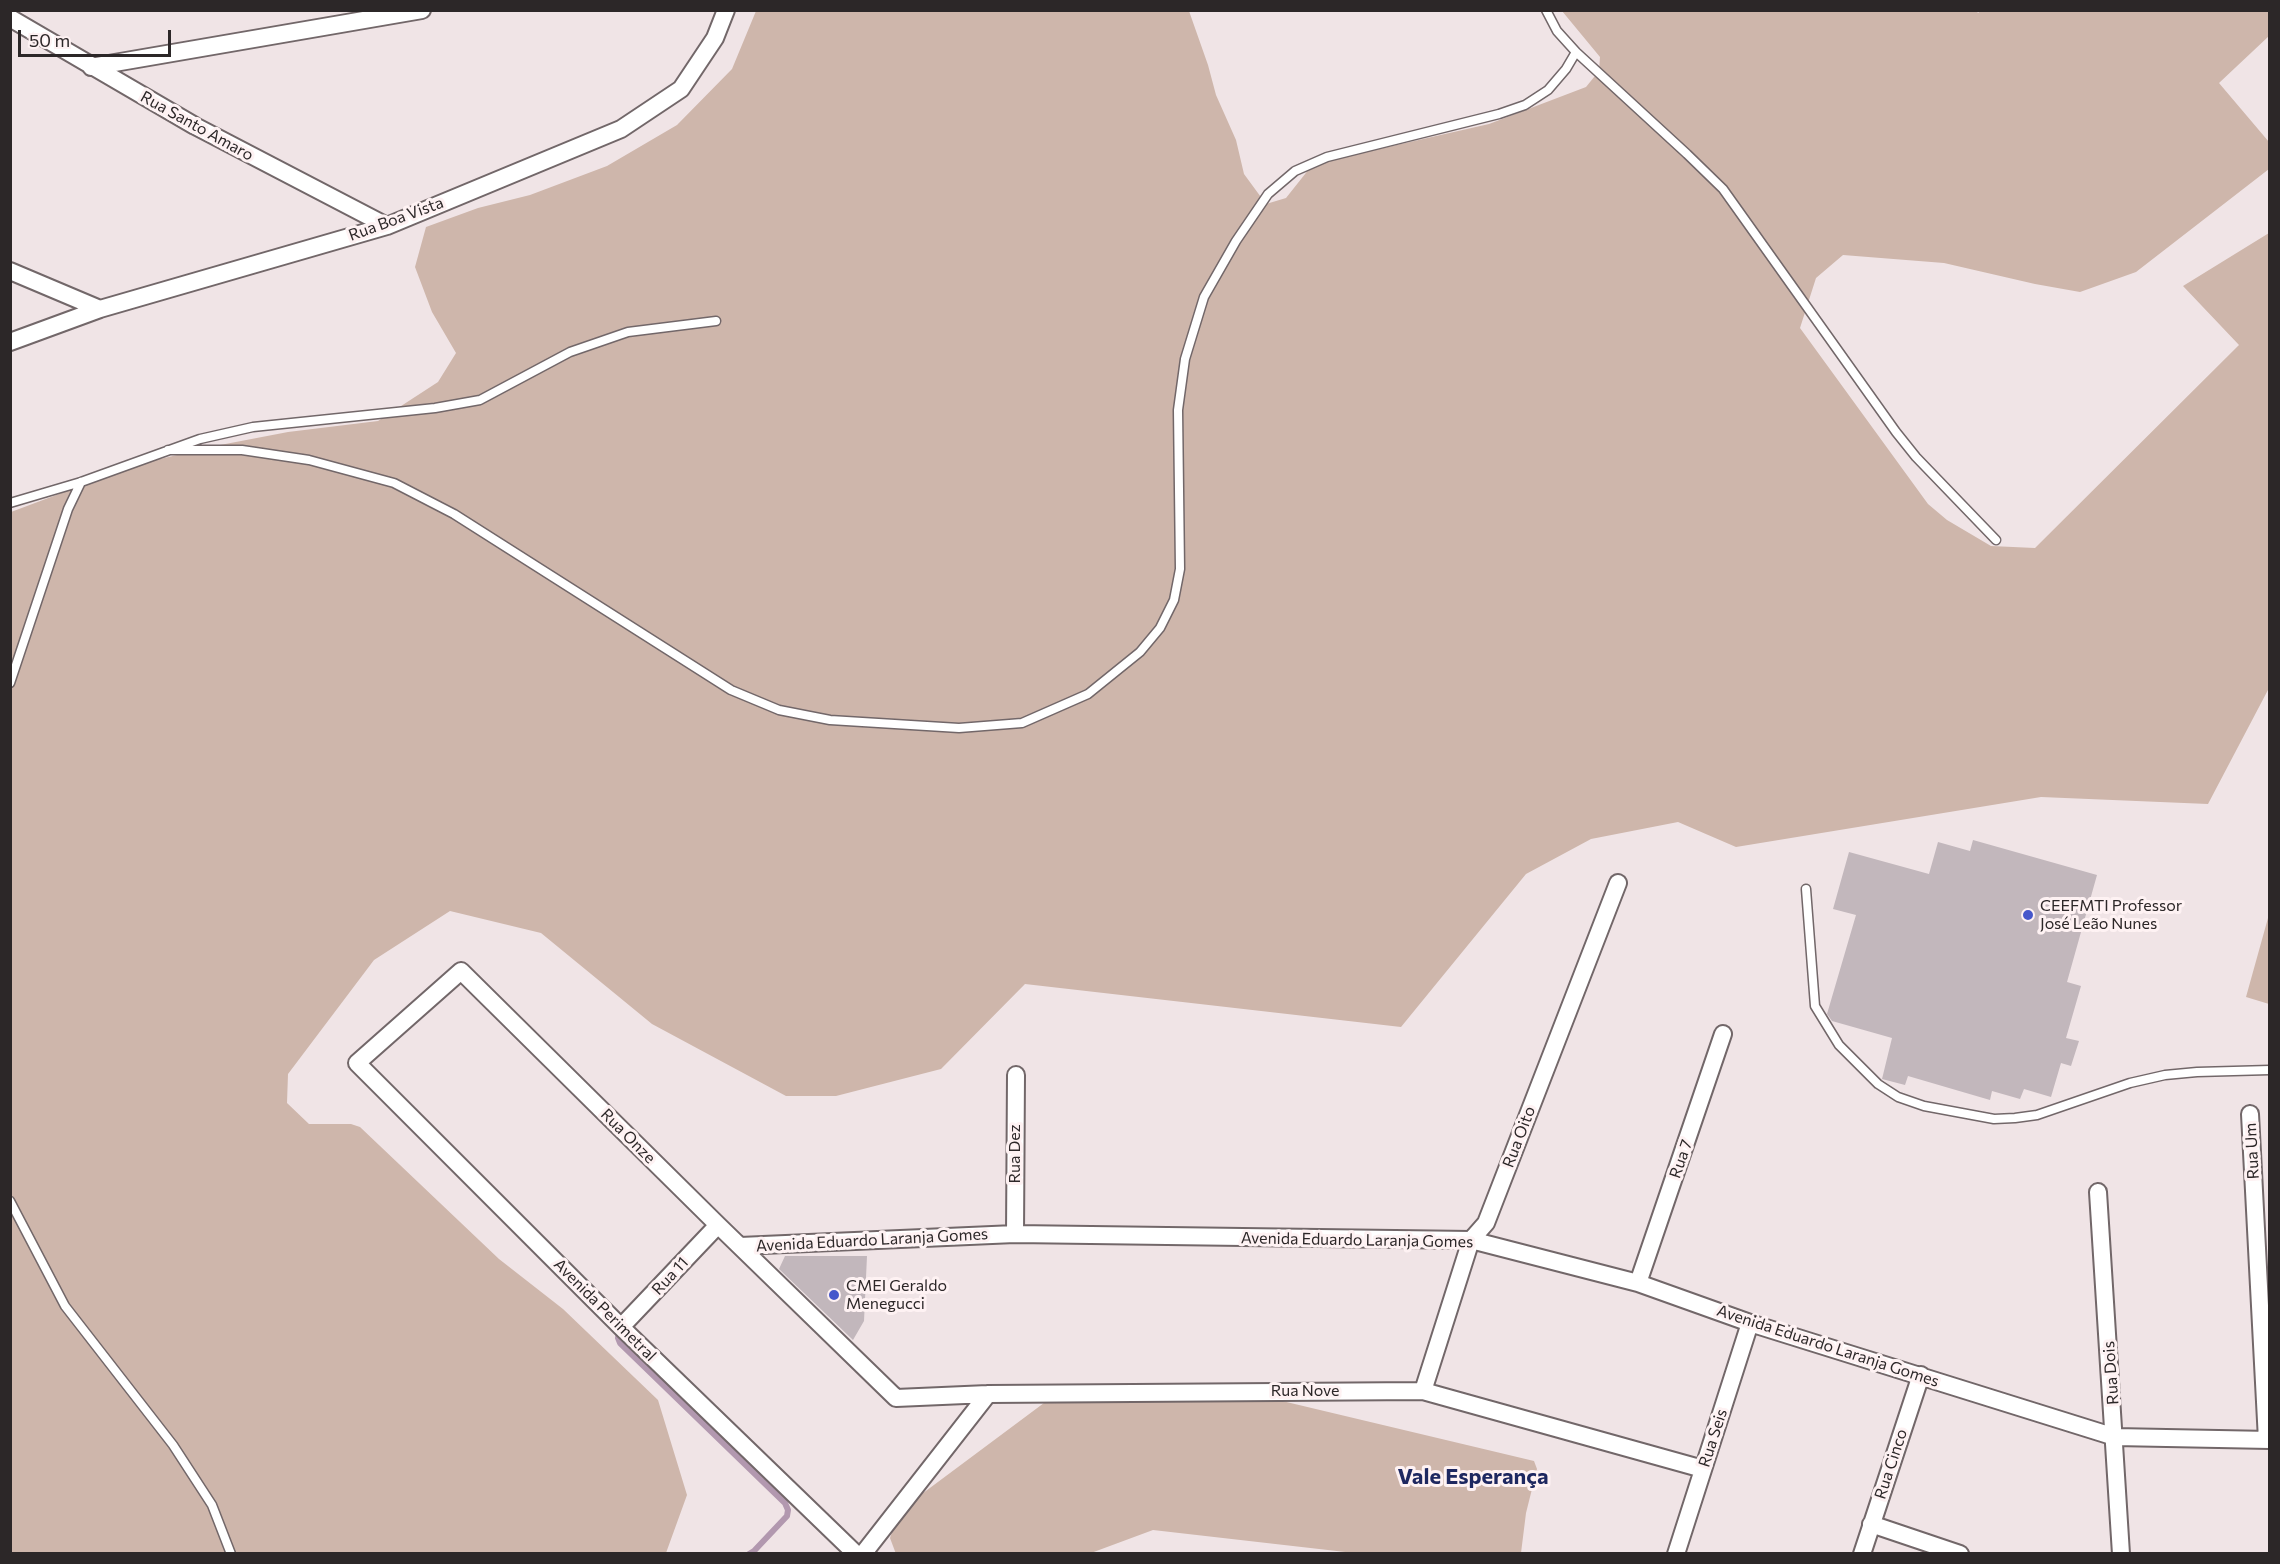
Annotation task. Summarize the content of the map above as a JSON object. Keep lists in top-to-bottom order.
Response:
{
  "streets": {
    "street": [
      "Rua Santo Amaro",
      "Rua Boa Vista",
      "Rua Onze",
      "Rua Oito",
      "Rua Um",
      "Rua Dez",
      "Rua 7",
      "Avenida Eduardo Laranja Gomes",
      "Rua 11",
      "Avenida Perimetral",
      "Rua Dois",
      "Rua Nove",
      "Rua Seis",
      "Rua Cinco"
    ]
  },
  "crossings": [
    ["Rua Santo Amaro", "Rua Boa Vista"],
    ["Rua Onze", "Avenida Eduardo Laranja Gomes"],
    ["Rua Onze", "Rua 11"],
    ["Rua Onze", "Avenida Perimetral"],
    ["Rua Onze", "Rua Nove"],
    ["Rua Oito", "Avenida Eduardo Laranja Gomes"],
    ["Rua Oito", "Rua Nove"],
    ["Rua Um", "Avenida Eduardo Laranja Gomes"],
    ["Rua Dez", "Avenida Eduardo Laranja Gomes"],
    ["Rua 7", "Avenida Eduardo Laranja Gomes"],
    ["Avenida Eduardo Laranja Gomes", "Rua Dois"],
    ["Avenida Eduardo Laranja Gomes", "Rua Seis"],
    ["Avenida Eduardo Laranja Gomes", "Rua Cinco"],
    ["Rua 11", "Avenida Perimetral"],
    ["Rua Nove", "Rua Seis"]
  ],
  "districts": ["Vale Esperança"],
  "places": ["CEEFMTI Professor José Leão Nunes", "CMEI Geraldo Menegucci"],
  "scale_bar": "50 m"
}
